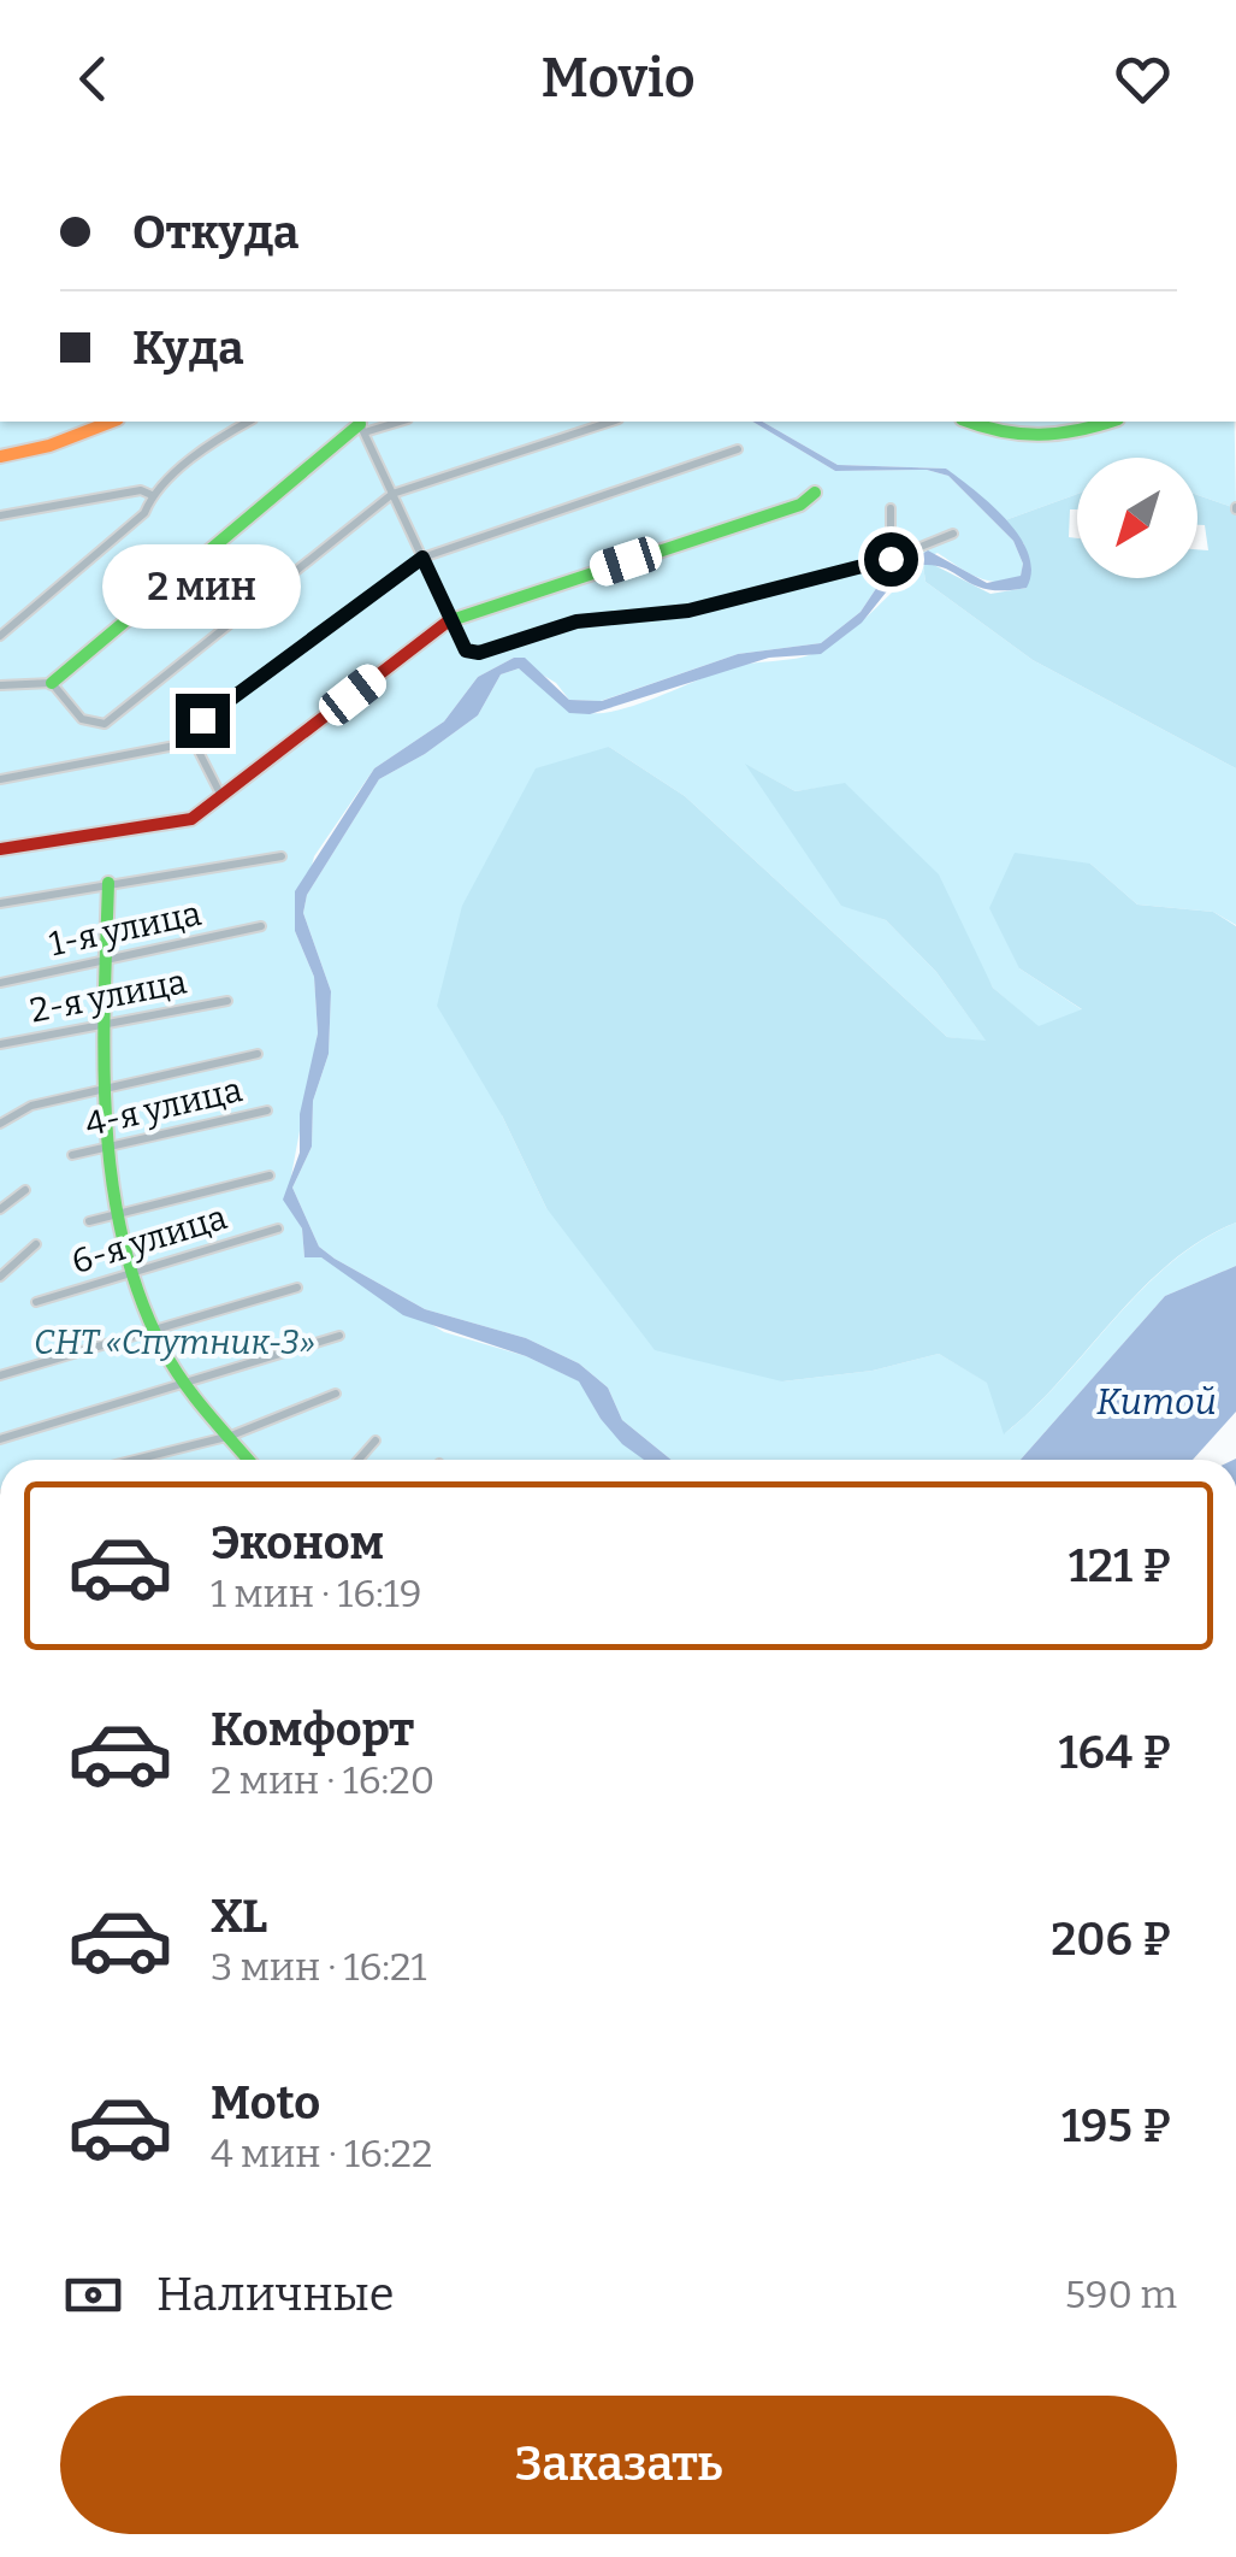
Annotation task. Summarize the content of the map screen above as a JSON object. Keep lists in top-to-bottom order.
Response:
{
  "streets": {
    "street": [
      "1-я улица",
      "2-я улица",
      "4-я улица",
      "6-я улица"
    ]
  },
  "water": ["Китой"],
  "parks": ["СНТ «Спутник-3»"],
  "north": "bottom left",
  "page": {
    "header": "Movio",
    "banner": ["Откуда", "Куда"],
    "bubble": "2 мин",
    "list": [
      {
        "name": "Эконом",
        "note": "1 мин · 16:19",
        "value": "121 ₽"
      },
      {
        "name": "Комфорт",
        "note": "2 мин · 16:20",
        "value": "164 ₽"
      },
      {
        "name": "XL",
        "note": "3 мин · 16:21",
        "value": "206 ₽"
      },
      {
        "name": "Moto",
        "note": "4 мин · 16:22",
        "value": "195 ₽"
      }
    ],
    "pay": ["Наличные", "590 m"],
    "buttons": "Заказать"
  }
}
